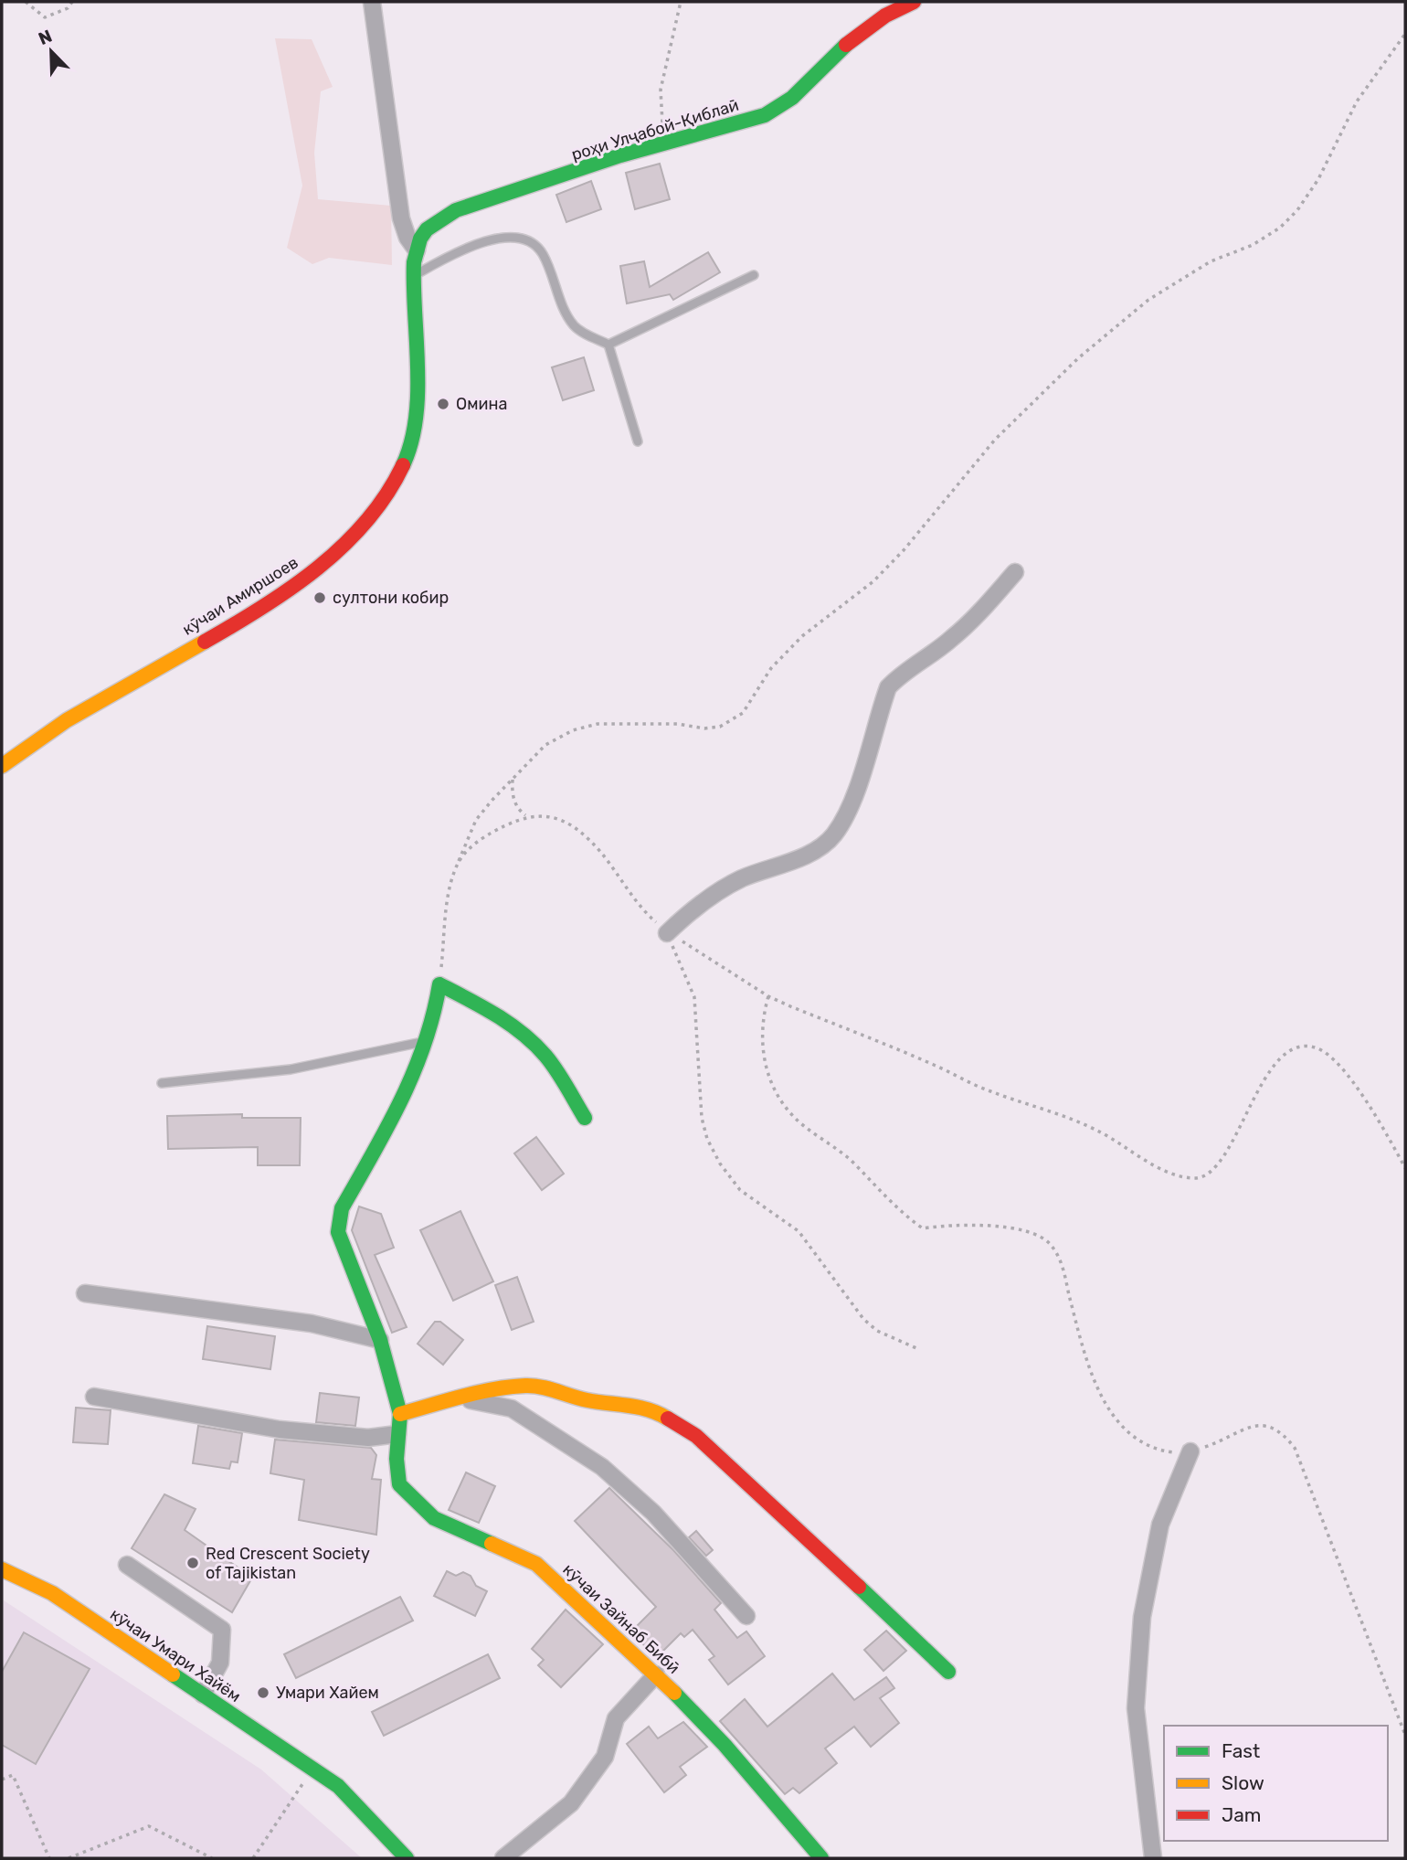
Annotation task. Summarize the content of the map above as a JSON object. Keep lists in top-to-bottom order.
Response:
{
  "streets": {
    "street": [
      "роҳи Улҷабой-Қиблаӣ",
      "кӯчаи Амиршоев",
      "кӯчаи Зайнаб Бибӣ",
      "кӯчаи Умари Хайём"
    ]
  },
  "crossings": [
    ["роҳи Улҷабой-Қиблаӣ", "кӯчаи Амиршоев"]
  ],
  "places": [
    "Омина",
    "султони кобир",
    "Red Crescent Society of Tajikistan",
    "Умари Хайем"
  ],
  "legend": ["Fast", "Slow", "Jam"],
  "north": "top left"
}
